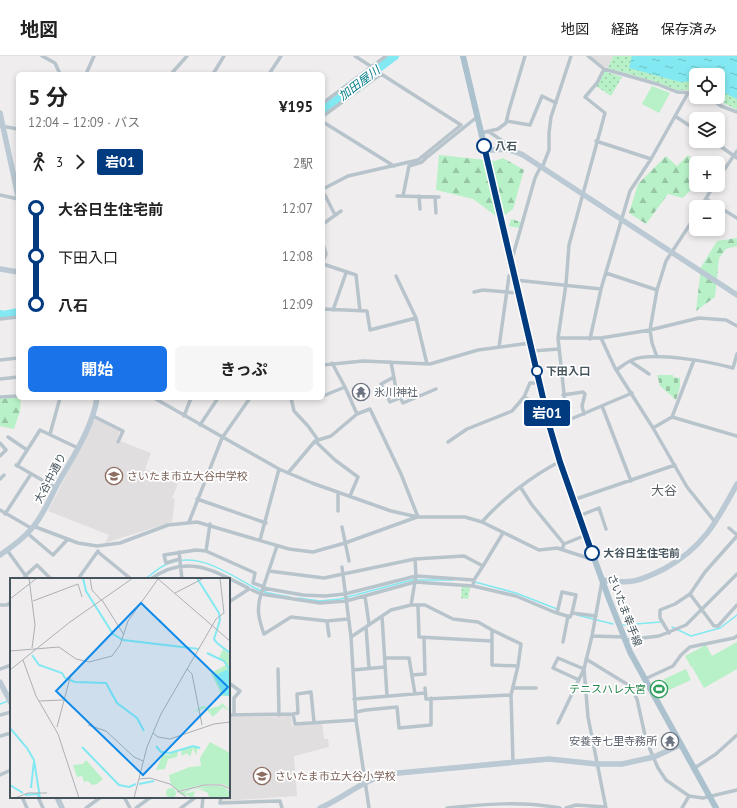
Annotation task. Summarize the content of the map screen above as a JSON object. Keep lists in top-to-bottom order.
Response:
{
  "streets": {
    "main road": ["さいたま幸手線"],
    "street": ["大谷中通り"]
  },
  "districts": ["大谷"],
  "water": ["加田屋川"],
  "places": {
    "other": ["八石", "下田入口", "大谷日生住宅前"],
    "temple": ["氷川神社", "安養寺七里寺務所"],
    "school or university": ["さいたま市立大谷中学校", "さいたま市立大谷小学校"],
    "sports": ["テニスハレ大宮"]
  },
  "lines": ["bus line 岩01"],
  "page": {
    "header": "地図",
    "nav": ["地図", "経路", "保存済み"],
    "on_map": "岩01",
    "map_buttons": ["+", "−"],
    "heading": ["5 分", "12:04 – 12:09 · バス", "¥195"],
    "legs": ["3", "岩01", "2駅"],
    "list": [
      {
        "name": "大谷日生住宅前",
        "value": "12:07"
      },
      {
        "name": "下田入口",
        "value": "12:08"
      },
      {
        "name": "八石",
        "value": "12:09"
      }
    ],
    "buttons": ["開始", "きっぷ"]
  }
}
